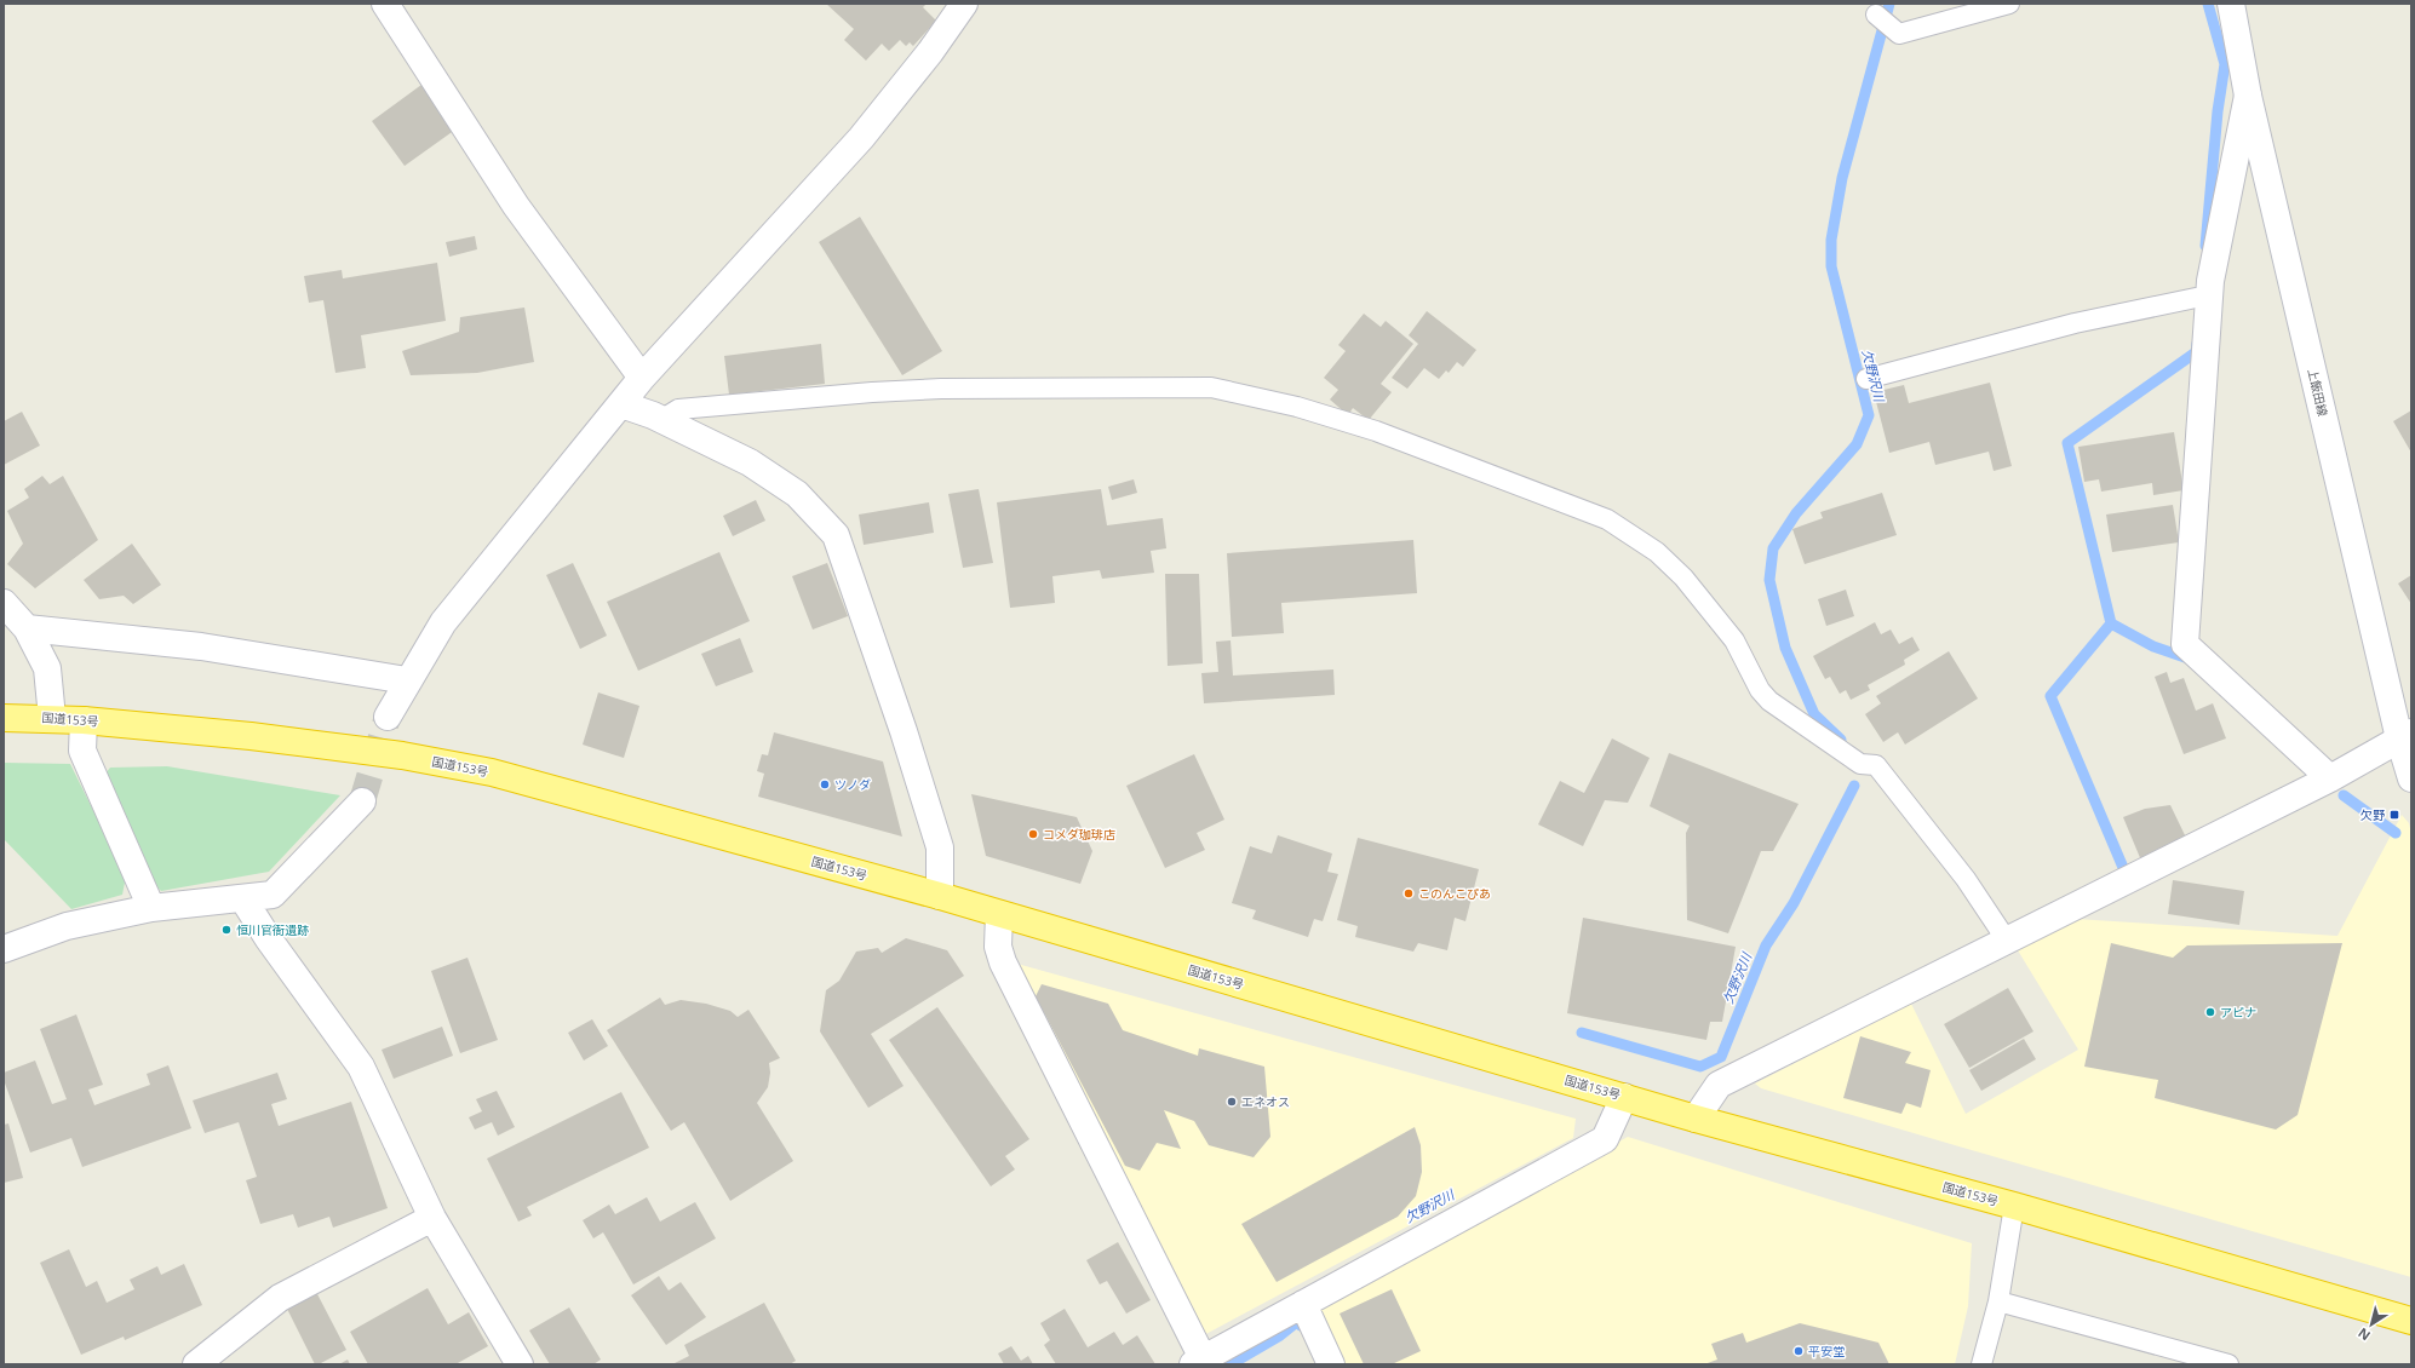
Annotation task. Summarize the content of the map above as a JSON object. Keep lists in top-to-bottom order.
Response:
{
  "streets": {
    "highway": ["国道153号"],
    "street": ["上飯田線"]
  },
  "water": ["欠野沢川"],
  "places": {
    "other": [
      "ツノダ",
      "コメダ珈琲店",
      "このんこぴあ",
      "恒川官衙遺跡",
      "アピナ",
      "エネオス",
      "平安堂"
    ],
    "transit": ["欠野"]
  },
  "north": "bottom left"
}
